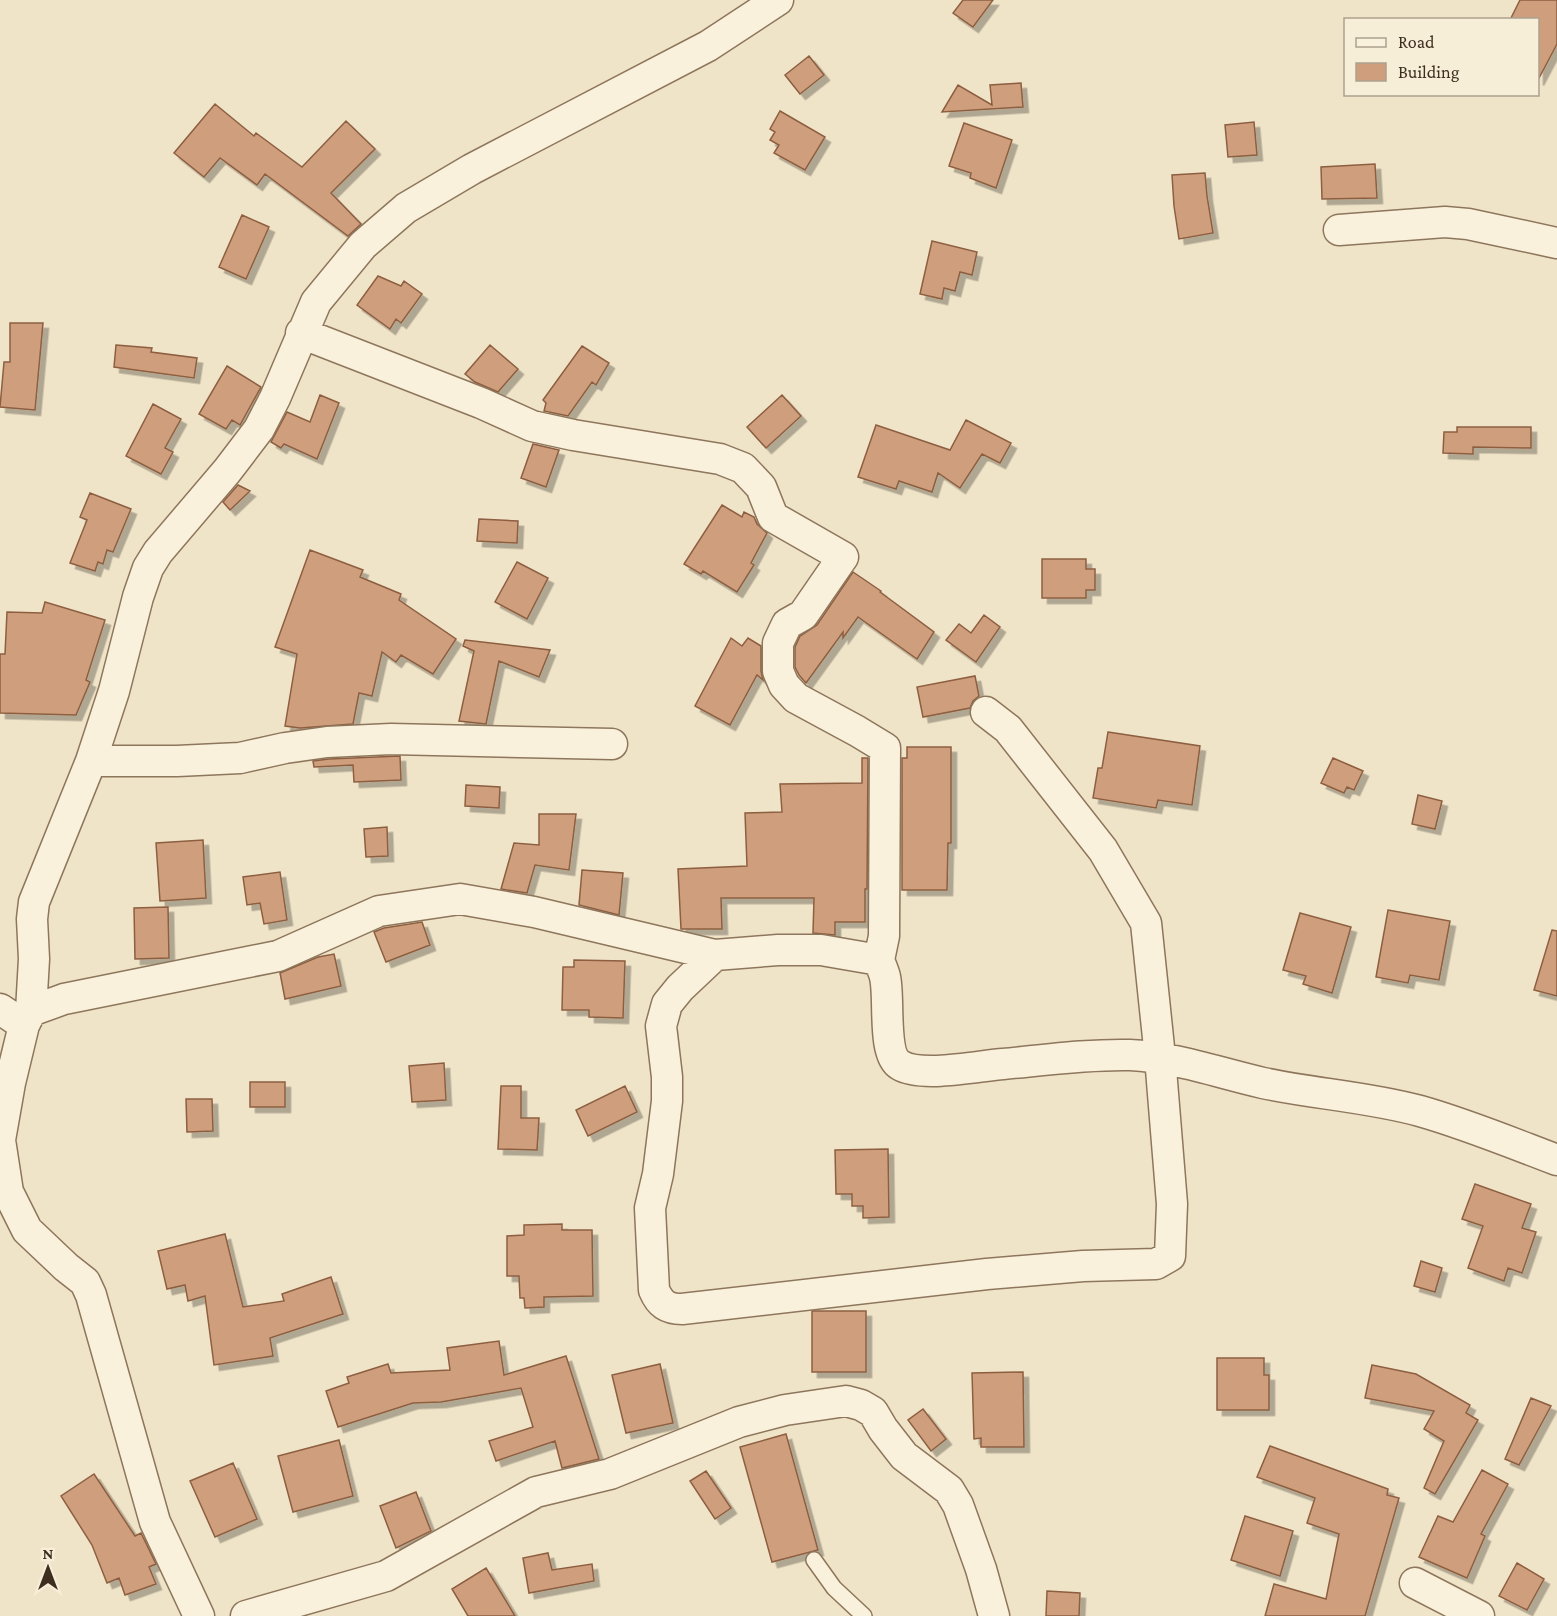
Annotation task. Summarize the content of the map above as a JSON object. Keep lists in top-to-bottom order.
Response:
{
  "legend": ["Road", "Building"],
  "north": "top"
}
